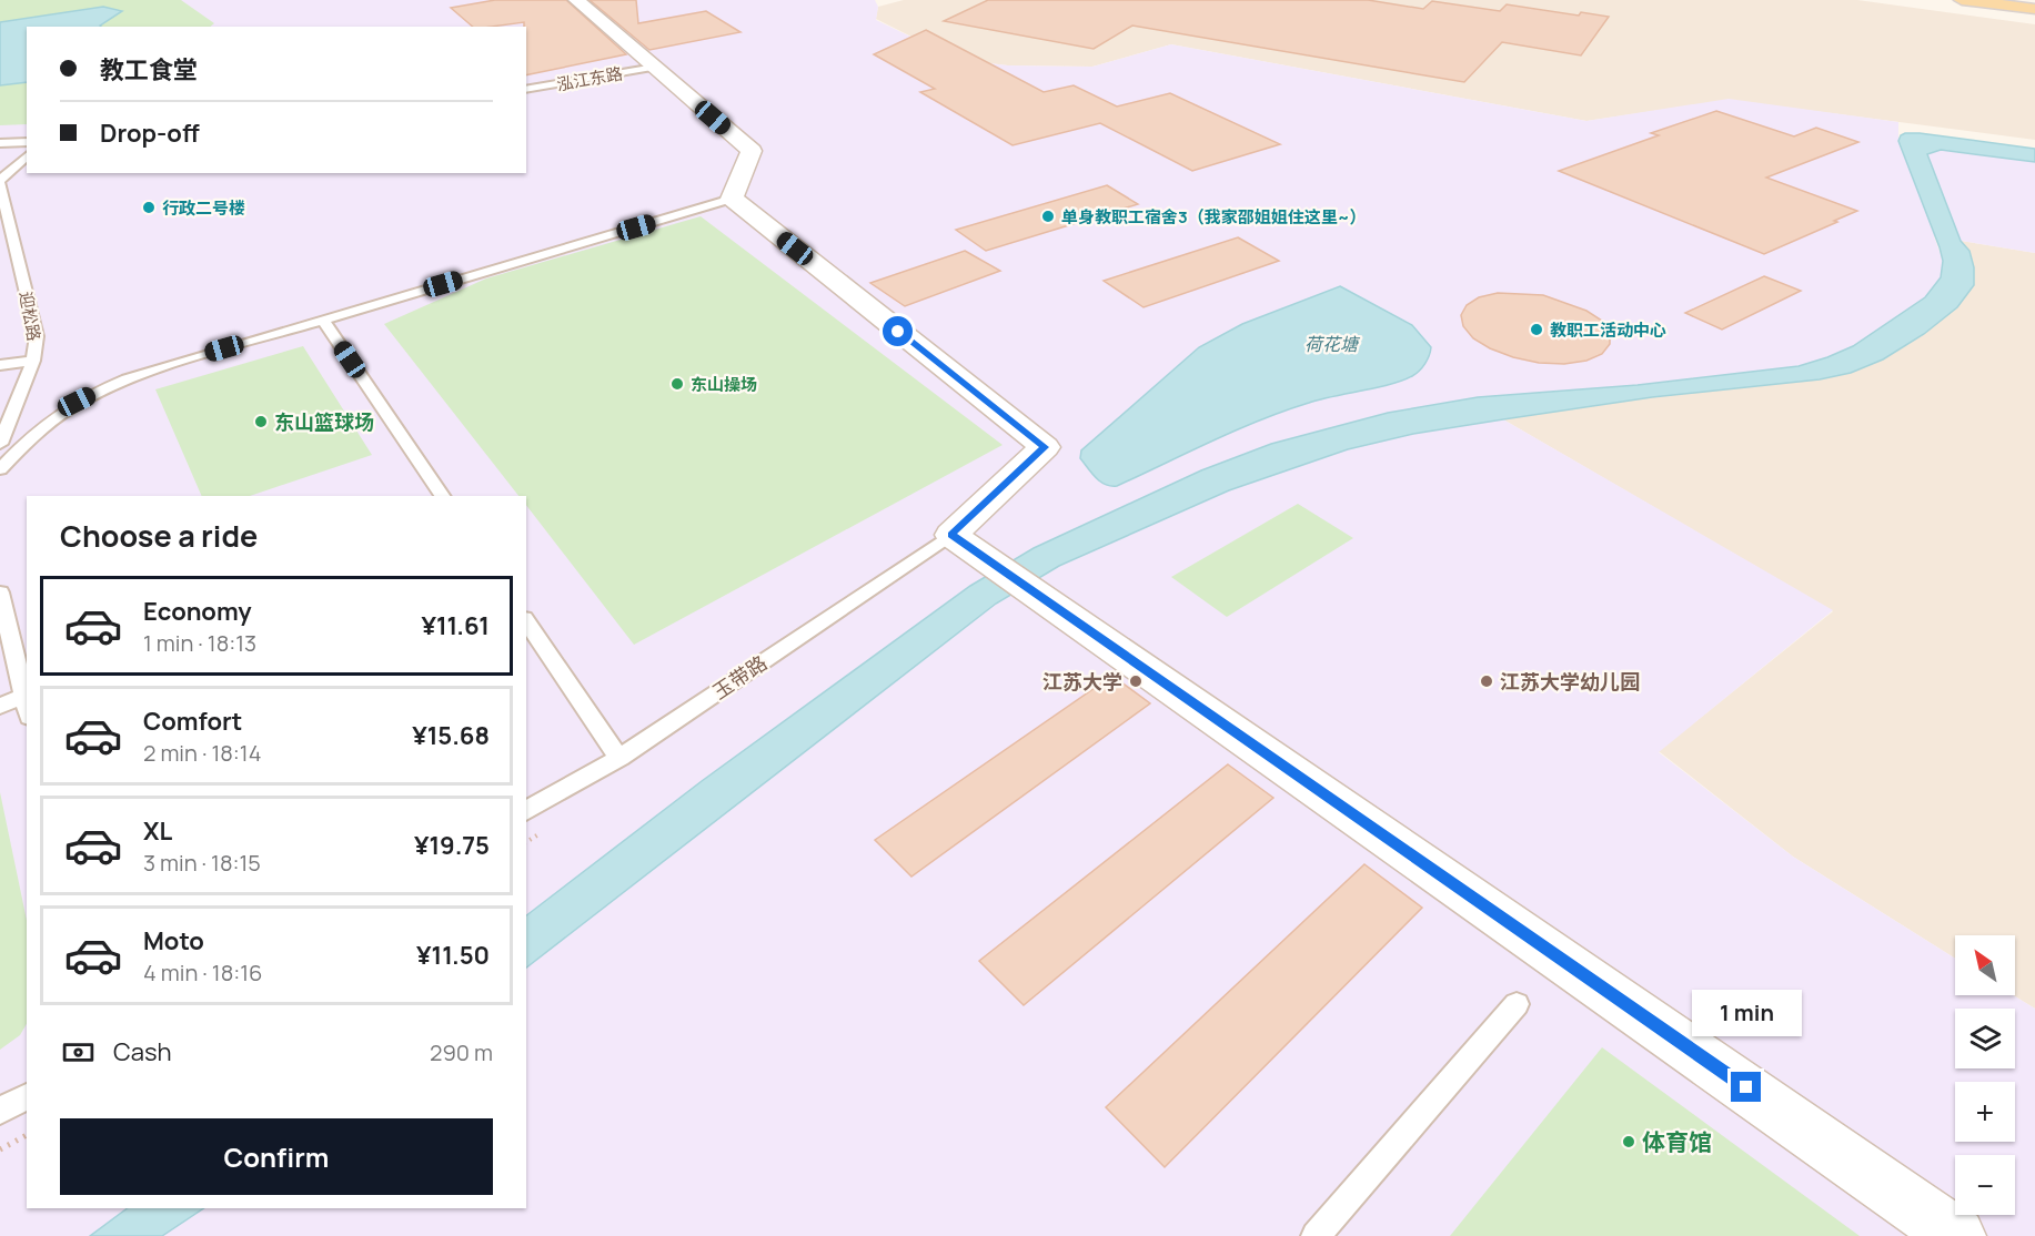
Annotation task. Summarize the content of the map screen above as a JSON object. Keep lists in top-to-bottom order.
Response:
{
  "streets": {
    "lane": ["泓江东路", "迎松路", "玉带路"]
  },
  "water": ["荷花塘"],
  "places": [
    "行政二号楼",
    "单身教职工宿舍3（我家邵姐姐住这里~）",
    "教职工活动中心",
    "东山操场",
    "东山篮球场",
    "江苏大学",
    "江苏大学幼儿园",
    "体育馆"
  ],
  "north": "top left",
  "page": {
    "banner": ["教工食堂", "Drop-off"],
    "heading": "Choose a ride",
    "list": [
      {
        "name": "Economy",
        "note": "1 min · 18:13",
        "value": "¥11.61"
      },
      {
        "name": "Comfort",
        "note": "2 min · 18:14",
        "value": "¥15.68"
      },
      {
        "name": "XL",
        "note": "3 min · 18:15",
        "value": "¥19.75"
      },
      {
        "name": "Moto",
        "note": "4 min · 18:16",
        "value": "¥11.50"
      }
    ],
    "map_buttons": ["+", "−"],
    "bubble": "1 min",
    "pay": ["Cash", "290 m"],
    "buttons": "Confirm"
  }
}
